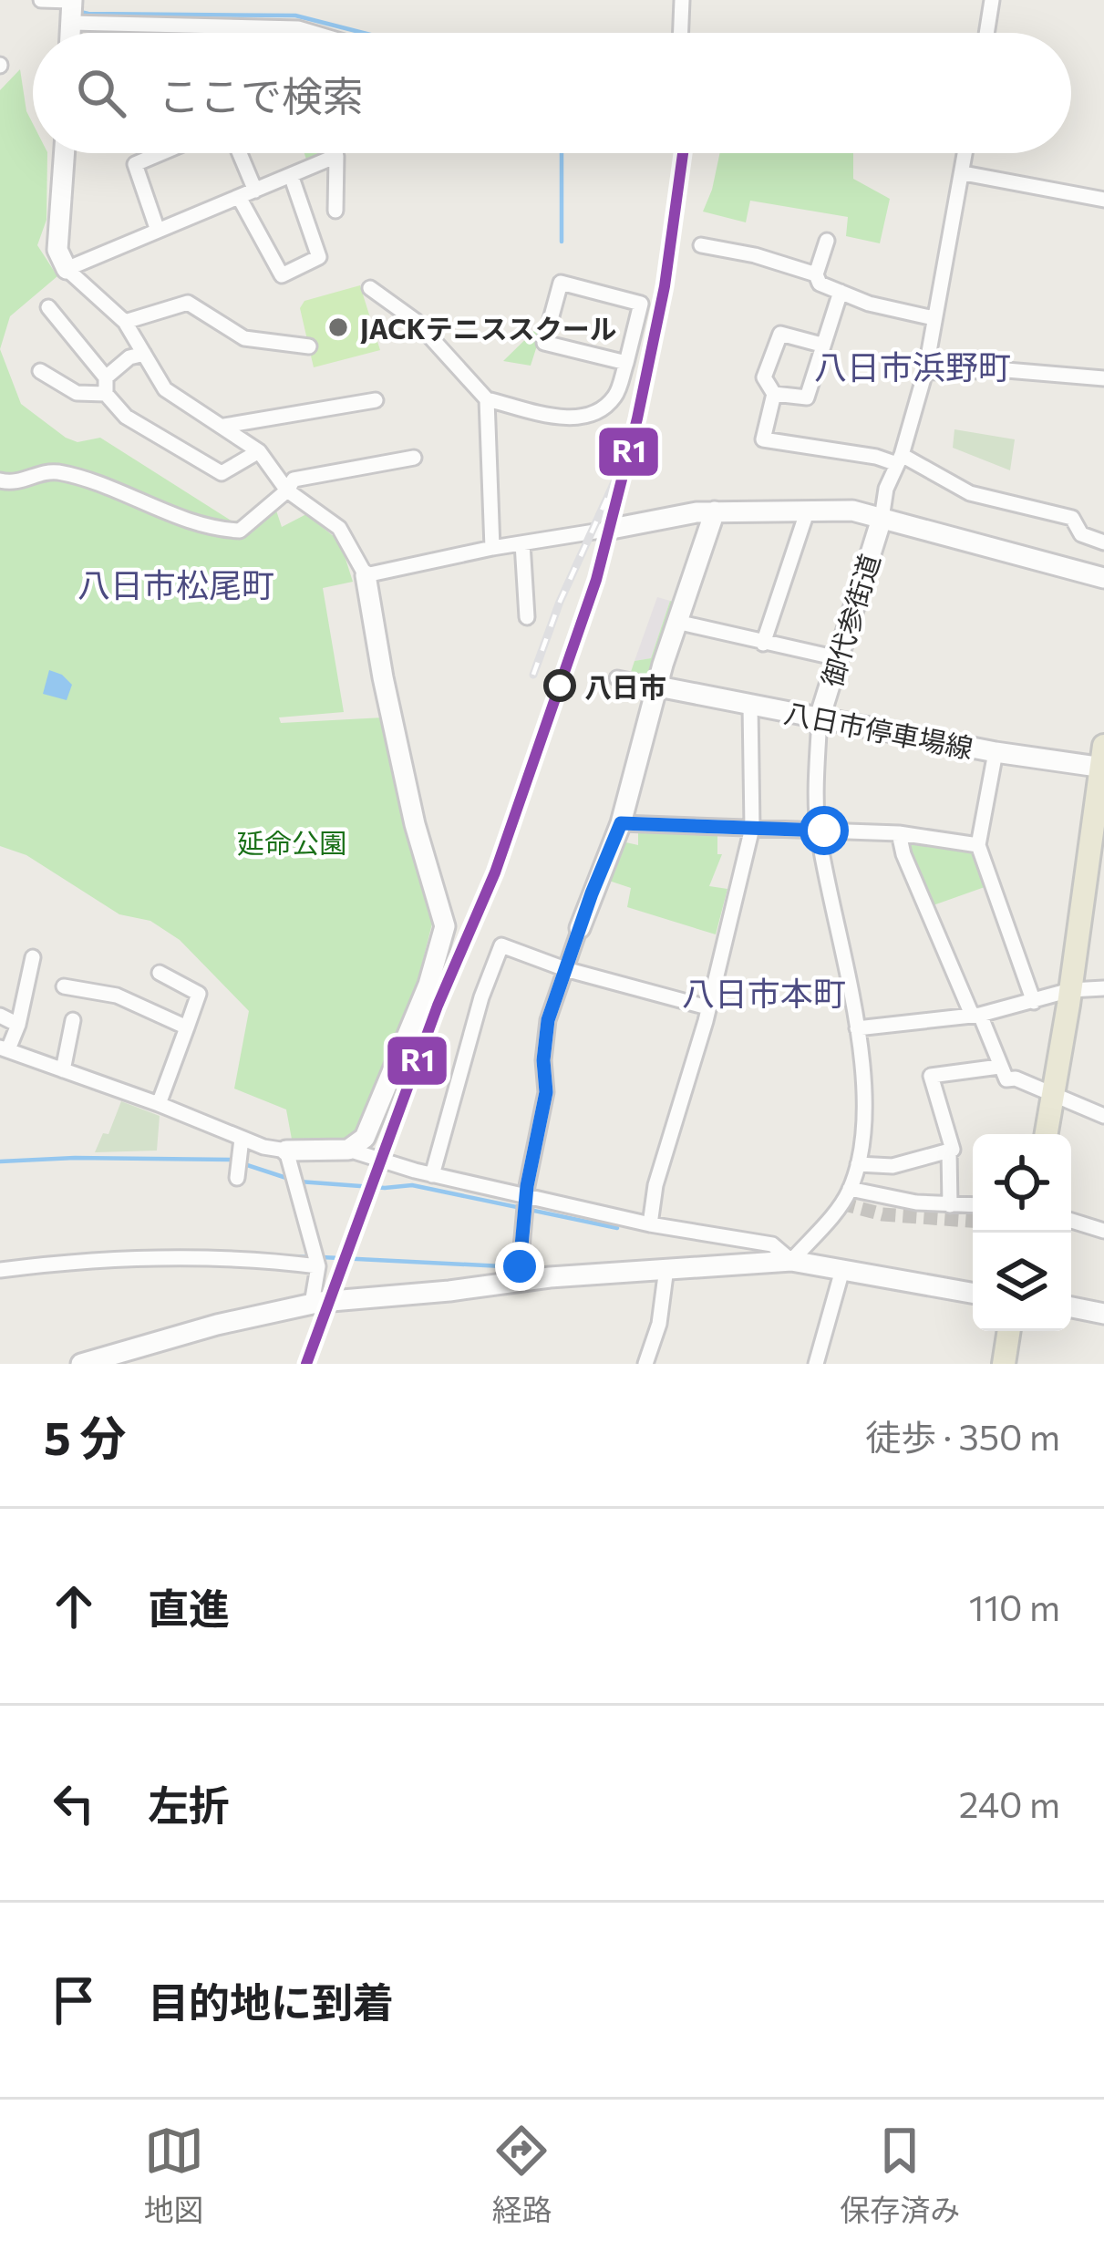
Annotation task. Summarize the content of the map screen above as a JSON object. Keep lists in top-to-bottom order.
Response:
{
  "streets": {
    "street": ["御代参街道", "八日市停車場線"]
  },
  "crossings": [
    ["御代参街道", "八日市停車場線"]
  ],
  "districts": ["八日市浜野町", "八日市松尾町", "八日市本町"],
  "parks": ["延命公園"],
  "places": ["JACKテニススクール", "八日市"],
  "lines": ["transit line R1"],
  "page": {
    "search": "ここで検索",
    "heading": ["5 分", "徒歩 · 350 m"],
    "list": [
      ["直進", "110 m"],
      ["左折", "240 m"],
      "目的地に到着"
    ],
    "nav": ["地図", "経路", "保存済み"]
  }
}
